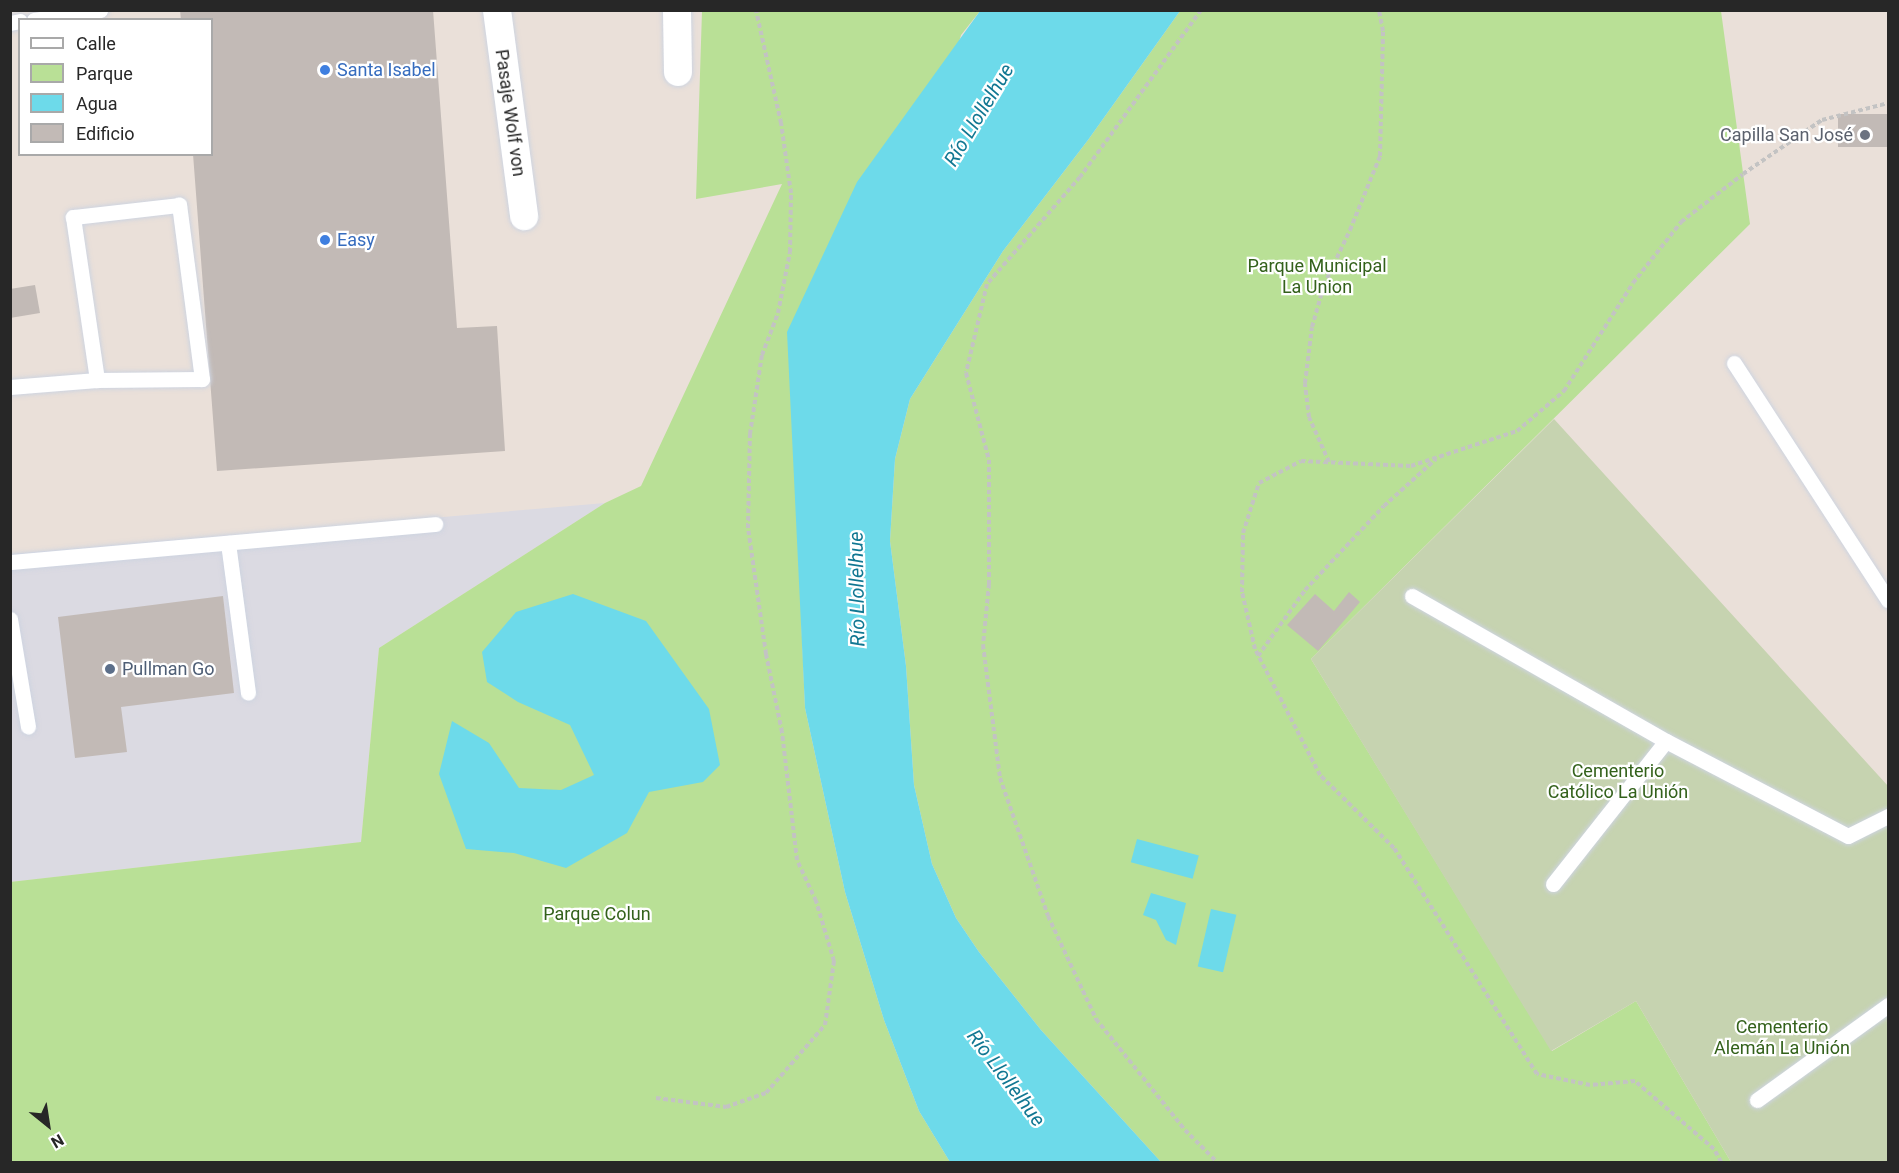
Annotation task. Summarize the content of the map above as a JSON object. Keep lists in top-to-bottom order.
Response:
{
  "streets": {
    "street": ["Pasaje Wolf von"]
  },
  "water": ["Río Llollelhue"],
  "parks": [
    "Parque Municipal La Union",
    "Cementerio Católico La Unión",
    "Parque Colun",
    "Cementerio Alemán La Unión"
  ],
  "places": [
    "Santa Isabel",
    "Capilla San José",
    "Easy",
    "Pullman Go"
  ],
  "legend": [
    "Calle",
    "Parque",
    "Agua",
    "Edificio"
  ],
  "north": "bottom right"
}
